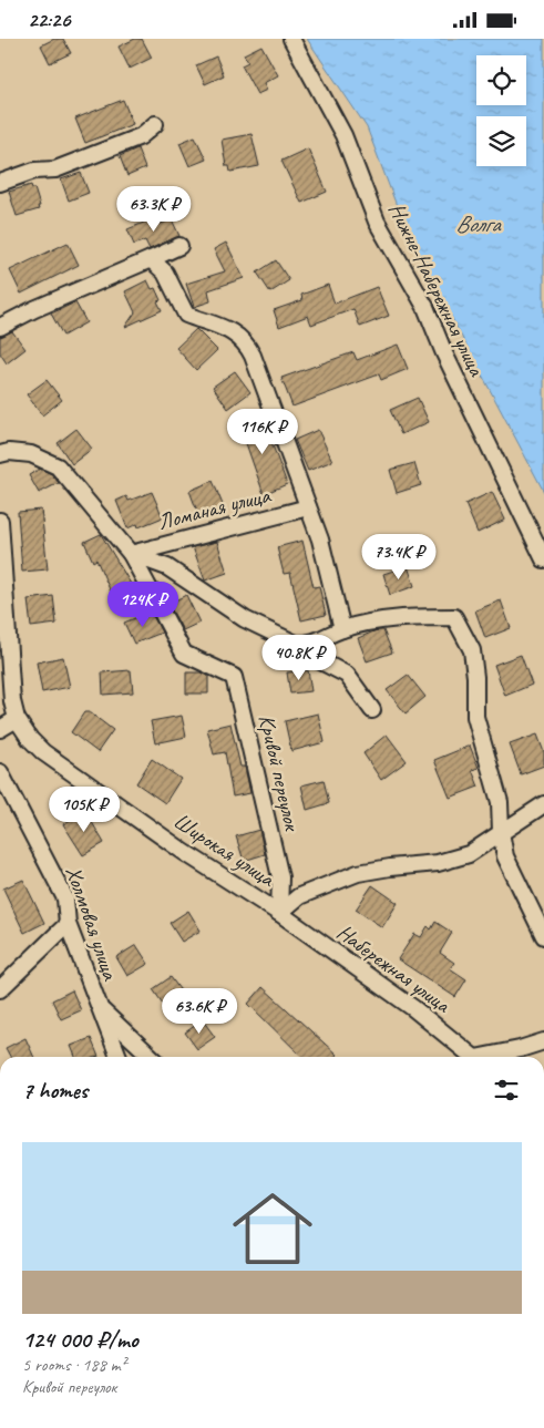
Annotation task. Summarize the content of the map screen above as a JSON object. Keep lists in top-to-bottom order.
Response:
{
  "streets": {
    "street": [
      "Нижне-Набережная улица",
      "Ломаная улица",
      "Кривой переулок",
      "Широкая улица",
      "Холмовая улица",
      "Набережная улица"
    ]
  },
  "crossings": [
    ["Ломаная улица", "Кривой переулок"],
    ["Кривой переулок", "Широкая улица"],
    ["Кривой переулок", "Набережная улица"],
    ["Широкая улица", "Набережная улица"]
  ],
  "water": ["Волга"],
  "page": {
    "status": "22:26",
    "price": [
      "63.3K ₽",
      "116K ₽",
      "73.4K ₽",
      "124K ₽",
      "40.8K ₽",
      "105K ₽",
      "63.6K ₽"
    ],
    "heading": "7 homes",
    "list": [
      {
        "name": "124 000 ₽/mo",
        "note": "5 rooms · 188 m² · Кривой переулок"
      }
    ]
  }
}
